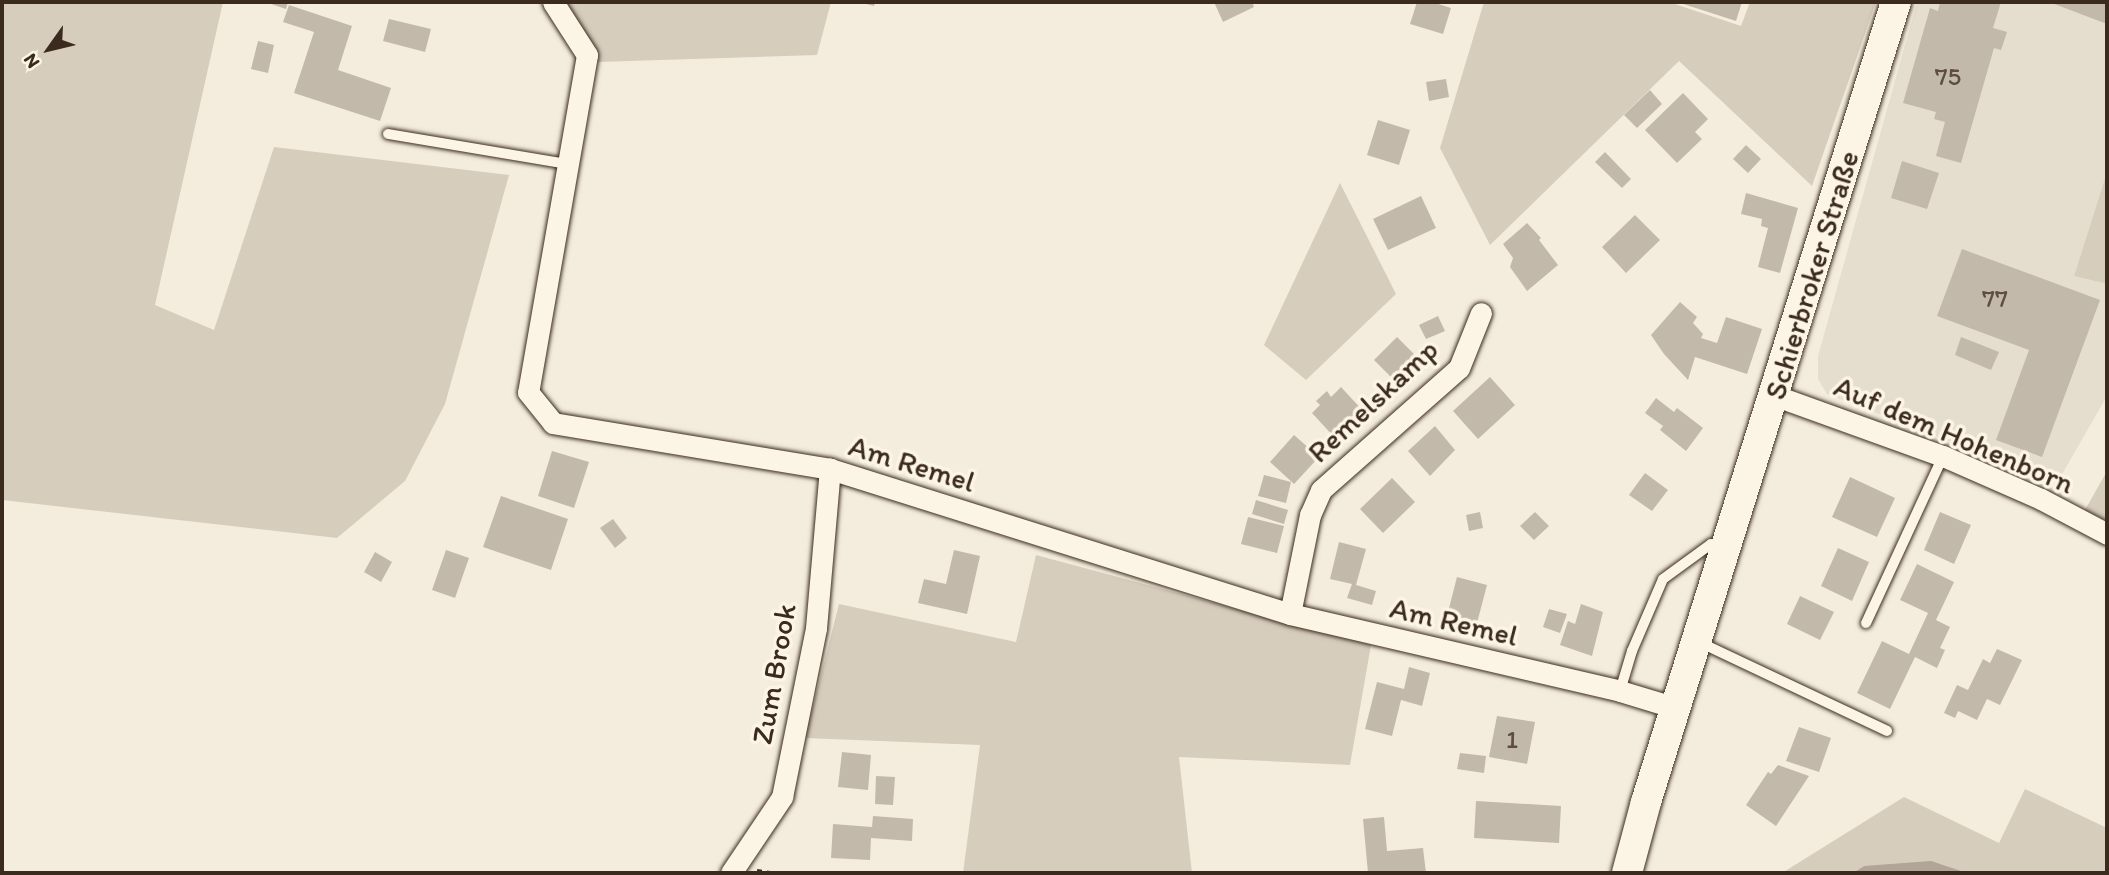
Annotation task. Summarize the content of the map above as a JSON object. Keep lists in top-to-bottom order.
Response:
{
  "streets": {
    "main road": ["Schierbroker Straße"],
    "street": [
      "Remelskamp",
      "Auf dem Hohenborn",
      "Am Remel",
      "Zum Brook"
    ]
  },
  "crossings": [
    ["Schierbroker Straße", "Auf dem Hohenborn"],
    ["Schierbroker Straße", "Am Remel"],
    ["Remelskamp", "Am Remel"],
    ["Am Remel", "Zum Brook"]
  ],
  "house_numbers": ["75", "77", "1"],
  "north": "bottom left"
}
